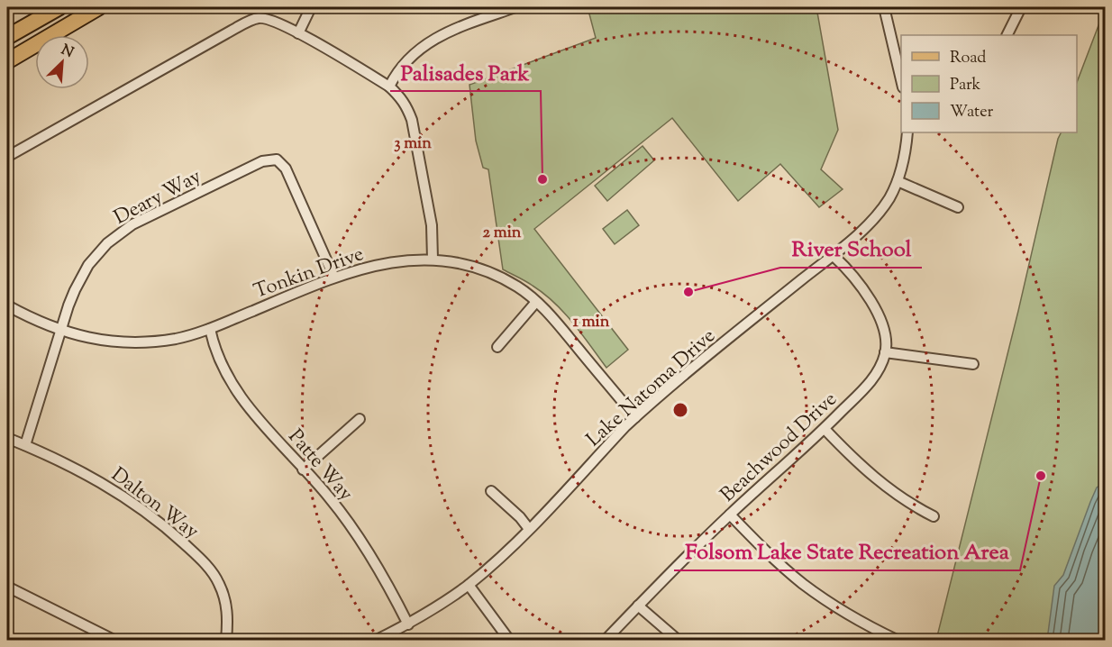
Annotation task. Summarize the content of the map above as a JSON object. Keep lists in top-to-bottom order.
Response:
{
  "streets": {
    "street": [
      "Deary Way",
      "Tonkin Drive",
      "Lake Natoma Drive",
      "Beachwood Drive",
      "Patte Way",
      "Dalton Way"
    ]
  },
  "crossings": [
    ["Deary Way", "Tonkin Drive"],
    ["Deary Way", "Dalton Way"],
    ["Tonkin Drive", "Lake Natoma Drive"],
    ["Tonkin Drive", "Patte Way"],
    ["Lake Natoma Drive", "Beachwood Drive"],
    ["Lake Natoma Drive", "Patte Way"]
  ],
  "places": ["Palisades Park", "River School", "Folsom Lake State Recreation Area"],
  "legend": ["Road", "Park", "Water"],
  "north": "top right",
  "rings": ["3 min", "2 min", "1 min"]
}
